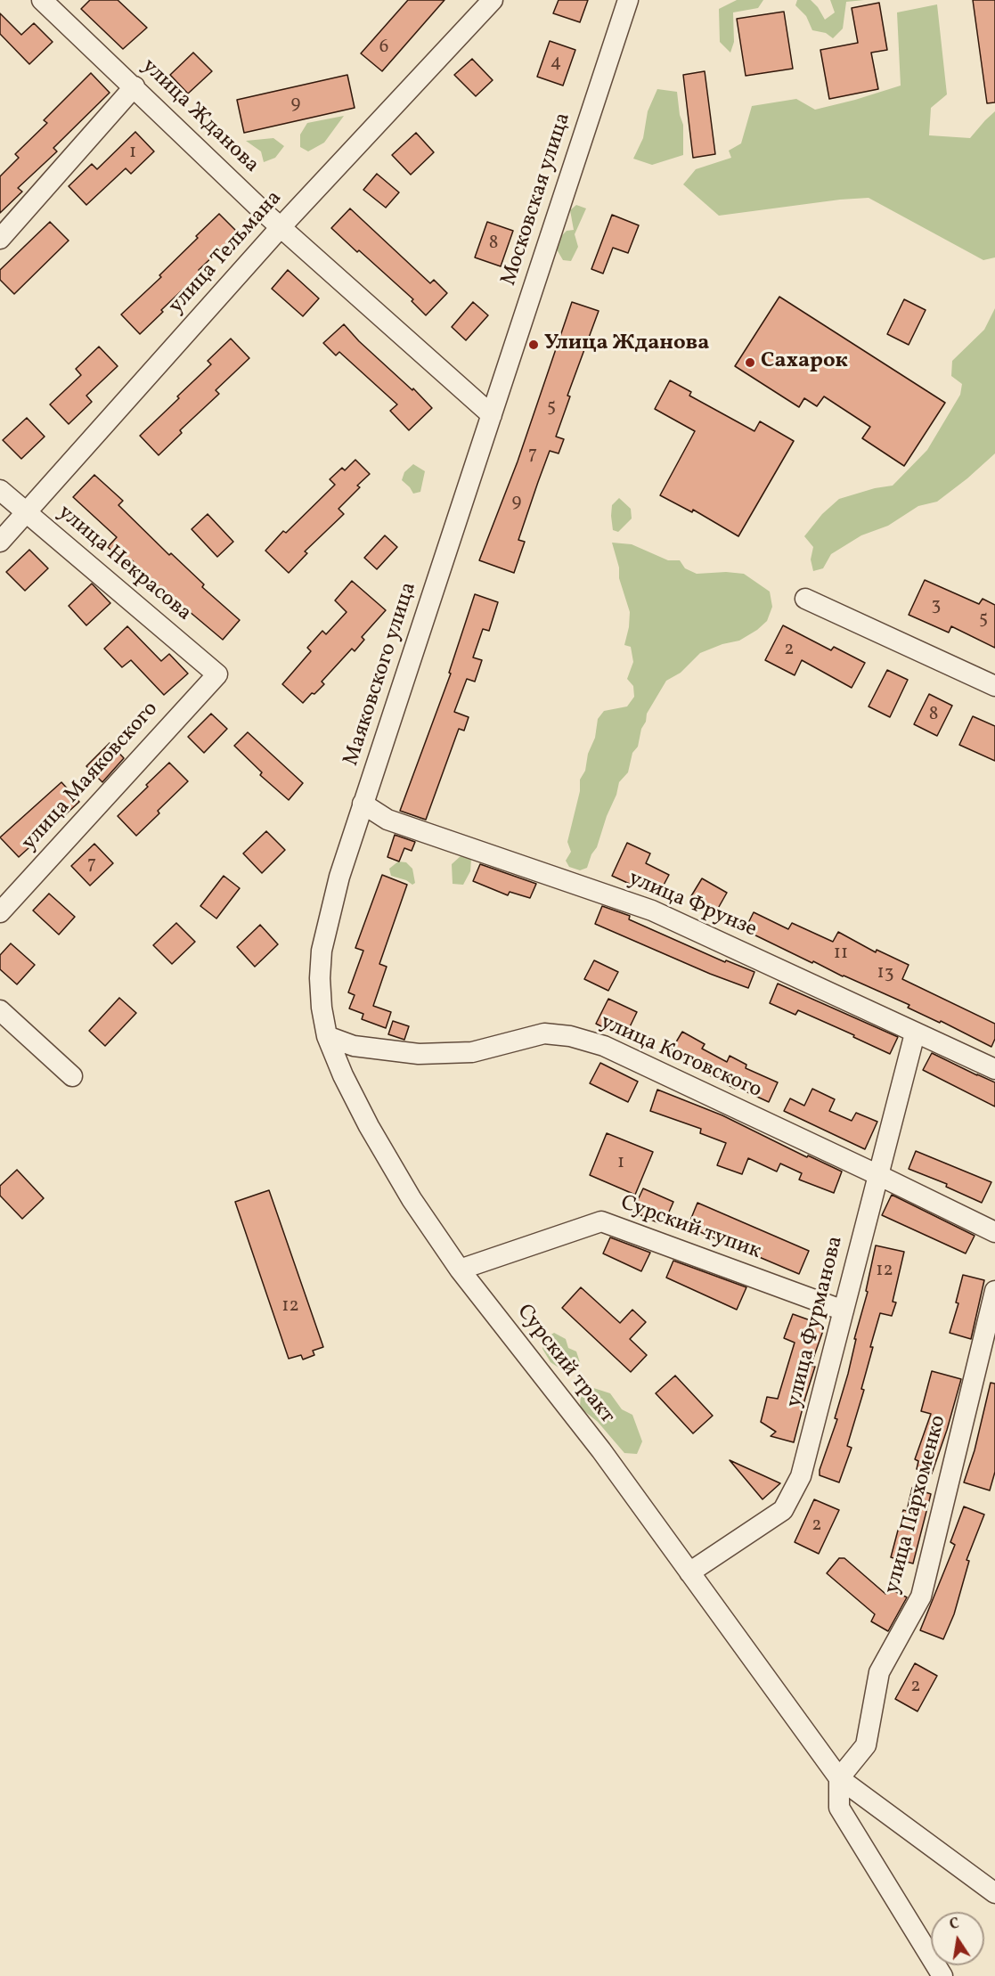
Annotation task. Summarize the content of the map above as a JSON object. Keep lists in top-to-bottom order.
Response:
{
  "streets": {
    "street": [
      "улица Жданова",
      "Московская улица",
      "улица Тельмана",
      "улица Некрасова",
      "Маяковского улица",
      "улица Маяковского",
      "улица Фрунзе",
      "улица Котовского",
      "Сурский тупик",
      "улица Фурманова",
      "Сурский тракт",
      "улица Пархоменко"
    ]
  },
  "crossings": [
    ["улица Жданова", "Московская улица"],
    ["улица Жданова", "улица Тельмана"],
    ["улица Жданова", "Маяковского улица"],
    ["Московская улица", "Маяковского улица"],
    ["улица Тельмана", "улица Некрасова"],
    ["улица Некрасова", "улица Маяковского"],
    ["Маяковского улица", "улица Фрунзе"],
    ["Маяковского улица", "Сурский тракт"],
    ["улица Фрунзе", "улица Фурманова"],
    ["улица Котовского", "улица Фурманова"],
    ["улица Котовского", "Сурский тракт"],
    ["Сурский тупик", "улица Фурманова"],
    ["Сурский тупик", "Сурский тракт"],
    ["улица Фурманова", "Сурский тракт"],
    ["Сурский тракт", "улица Пархоменко"]
  ],
  "places": ["Улица Жданова", "Сахарок"],
  "house_numbers": [
    "6",
    "4",
    "9",
    "1",
    "8",
    "5",
    "7",
    "9",
    "3",
    "5",
    "2",
    "8",
    "7",
    "11",
    "13",
    "1",
    "12",
    "12",
    "2",
    "2"
  ],
  "north": "top"
}
